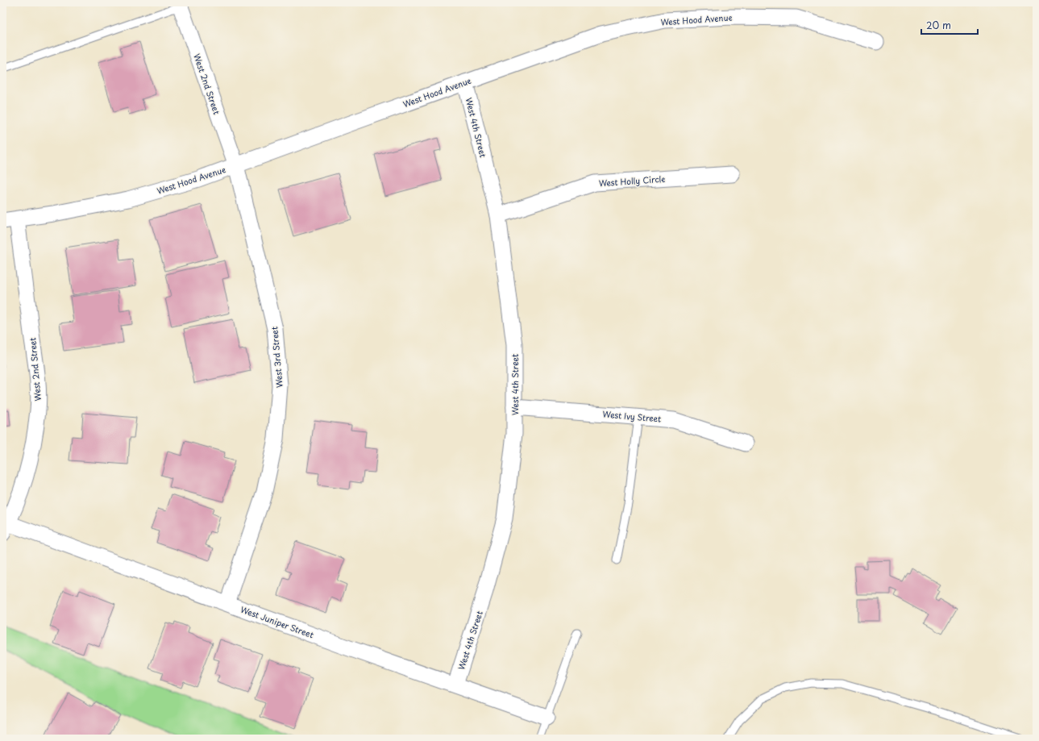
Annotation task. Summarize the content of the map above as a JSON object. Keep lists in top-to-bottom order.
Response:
{
  "streets": {
    "street": [
      "West Hood Avenue",
      "West 2nd Street",
      "West 4th Street",
      "West Holly Circle",
      "West 3rd Street",
      "West Ivy Street",
      "West Juniper Street"
    ]
  },
  "crossings": [
    ["West Hood Avenue", "West 2nd Street"],
    ["West Hood Avenue", "West 4th Street"],
    ["West Hood Avenue", "West 3rd Street"],
    ["West 2nd Street", "West 3rd Street"],
    ["West 2nd Street", "West Juniper Street"],
    ["West 4th Street", "West Holly Circle"],
    ["West 4th Street", "West Ivy Street"],
    ["West 4th Street", "West Juniper Street"],
    ["West 3rd Street", "West Juniper Street"]
  ],
  "scale_bar": "20 m"
}
